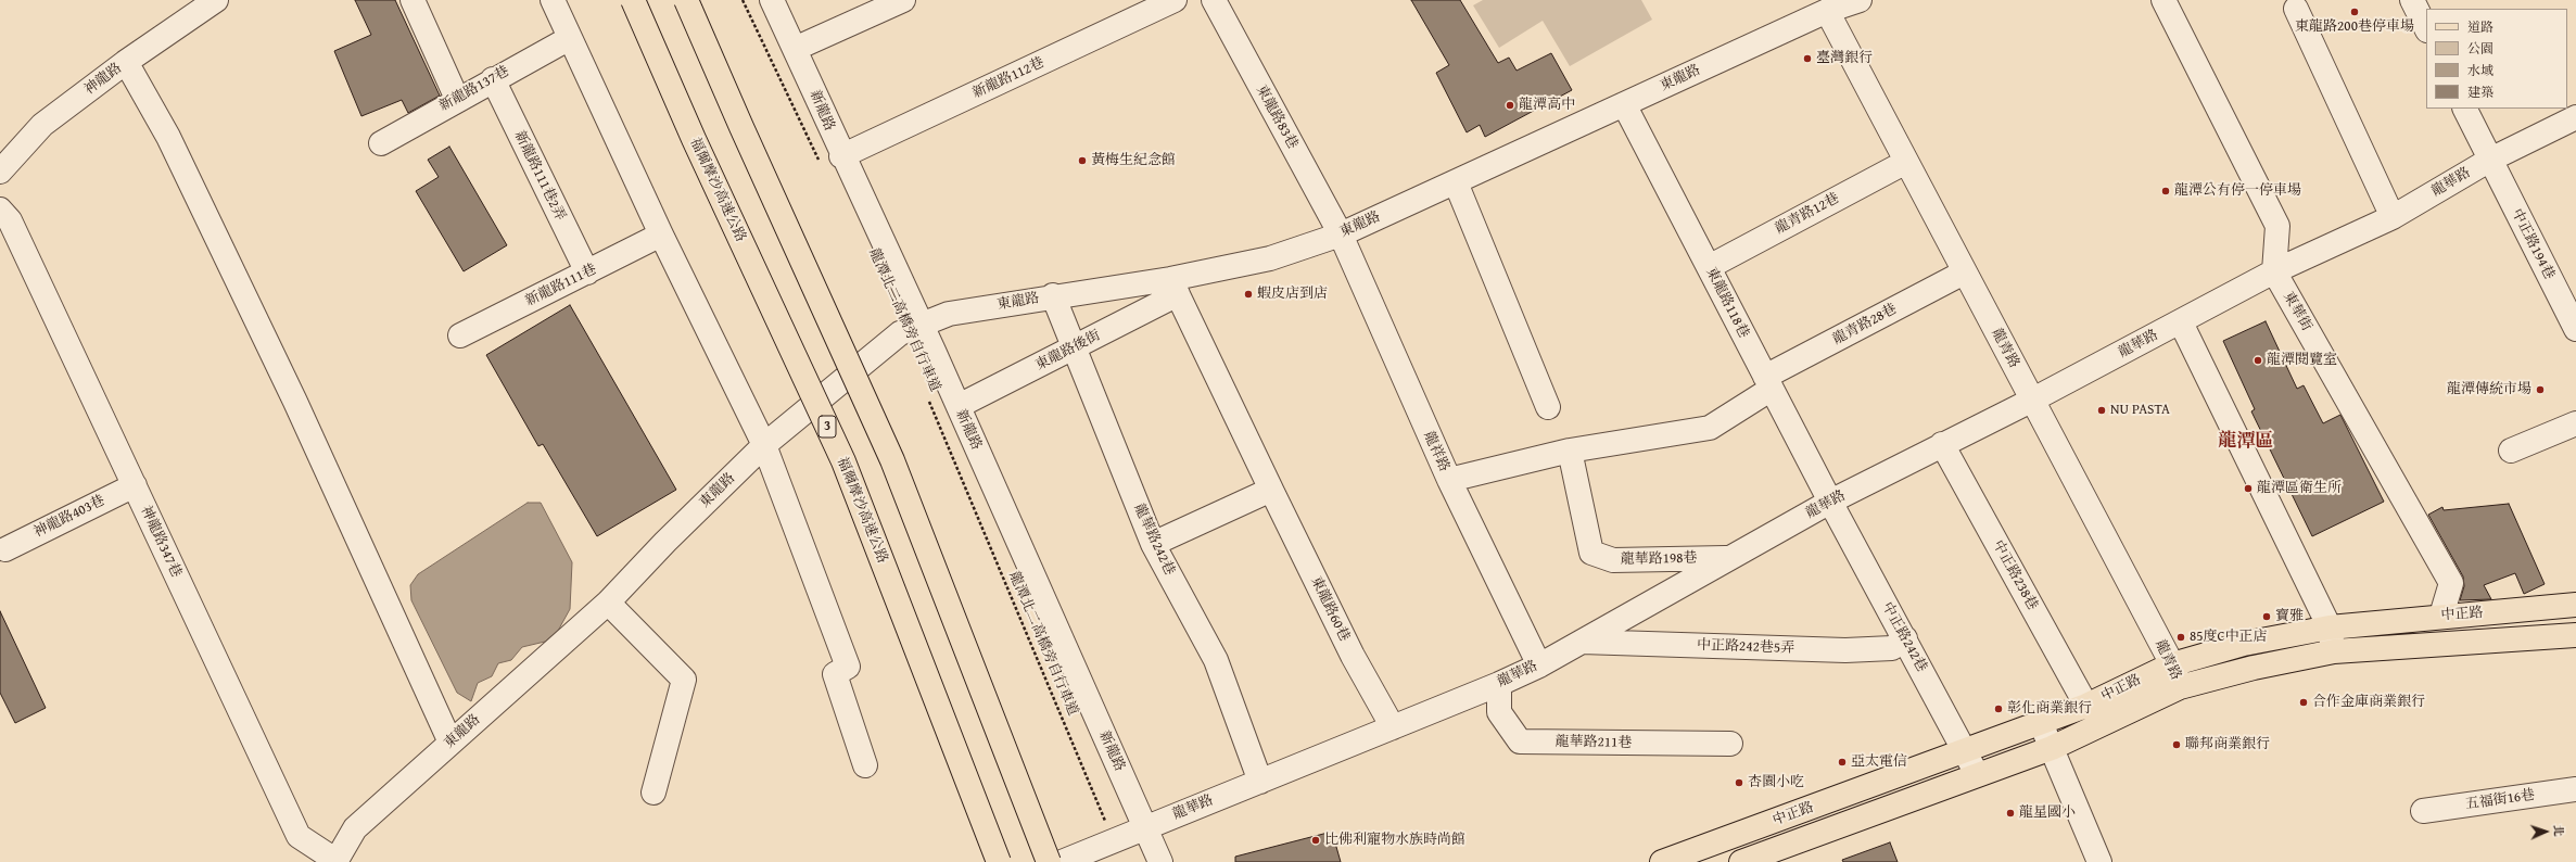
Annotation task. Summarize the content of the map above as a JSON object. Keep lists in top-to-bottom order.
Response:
{
  "streets": {
    "main road": ["福爾摩沙高速公路", "3", "中正路"],
    "street": [
      "新龍路112巷",
      "東龍路",
      "神龍路",
      "新龍路137巷",
      "新龍路",
      "東龍路83巷",
      "新龍路111巷2弄",
      "龍華路",
      "龍青路12巷",
      "中正路194巷",
      "新龍路111巷",
      "東龍路118巷",
      "東華街",
      "龍青路28巷",
      "龍青路",
      "東龍路後街",
      "龍祥路",
      "神龍路403巷",
      "龍華路242巷",
      "神龍路347巷",
      "龍華路198巷",
      "中正路238巷",
      "東龍路60巷",
      "中正路242巷",
      "中正路242巷5弄",
      "龍華路211巷",
      "五福街16巷"
    ],
    "path": ["龍潭北二高橋旁自行車道"]
  },
  "crossings": [
    ["新龍路112巷", "新龍路"],
    ["東龍路", "新龍路"],
    ["東龍路", "東龍路83巷"],
    ["東龍路", "東龍路118巷"],
    ["東龍路", "龍青路"],
    ["東龍路", "東龍路後街"],
    ["東龍路", "龍祥路"],
    ["東龍路", "龍華路242巷"],
    ["東龍路", "神龍路347巷"],
    ["東龍路", "東龍路60巷"],
    ["新龍路137巷", "新龍路111巷2弄"],
    ["新龍路", "龍華路"],
    ["新龍路", "東龍路後街"],
    ["東龍路83巷", "龍祥路"],
    ["新龍路111巷2弄", "新龍路111巷"],
    ["龍華路", "中正路194巷"],
    ["龍華路", "東龍路118巷"],
    ["龍華路", "東華街"],
    ["龍華路", "龍青路"],
    ["龍華路", "龍祥路"],
    ["龍華路", "龍華路242巷"],
    ["龍華路", "龍華路198巷"],
    ["龍華路", "中正路238巷"],
    ["龍華路", "東龍路60巷"],
    ["龍華路", "中正路242巷"],
    ["龍華路", "中正路242巷5弄"],
    ["龍華路", "龍華路211巷"],
    ["龍青路12巷", "東龍路118巷"],
    ["龍青路12巷", "龍青路"],
    ["東龍路118巷", "龍青路28巷"],
    ["東龍路118巷", "中正路242巷"],
    ["東華街", "中正路"],
    ["龍青路28巷", "龍青路"],
    ["龍青路28巷", "龍祥路"],
    ["龍青路28巷", "龍華路198巷"],
    ["龍青路", "中正路"],
    ["東龍路後街", "龍華路242巷"],
    ["東龍路後街", "東龍路60巷"],
    ["神龍路403巷", "神龍路347巷"],
    ["中正路238巷", "中正路"],
    ["中正路", "中正路242巷"],
    ["中正路242巷", "中正路242巷5弄"]
  ],
  "districts": ["龍潭區"],
  "places": [
    "東龍路200巷停車場",
    "臺灣銀行",
    "龍潭高中",
    "黃梅生紀念館",
    "龍潭公有停一停車場",
    "蝦皮店到店",
    "龍潭閱覽室",
    "龍潭傳統市場",
    "NU PASTA",
    "龍潭區衛生所",
    "寶雅",
    "85度C中正店",
    "合作金庫商業銀行",
    "彰化商業銀行",
    "聯邦商業銀行",
    "亞太電信",
    "杏園小吃",
    "龍星國小",
    "比佛利寵物水族時尚館"
  ],
  "legend": [
    "道路",
    "公園",
    "水域",
    "建築"
  ],
  "north": "right"
}
